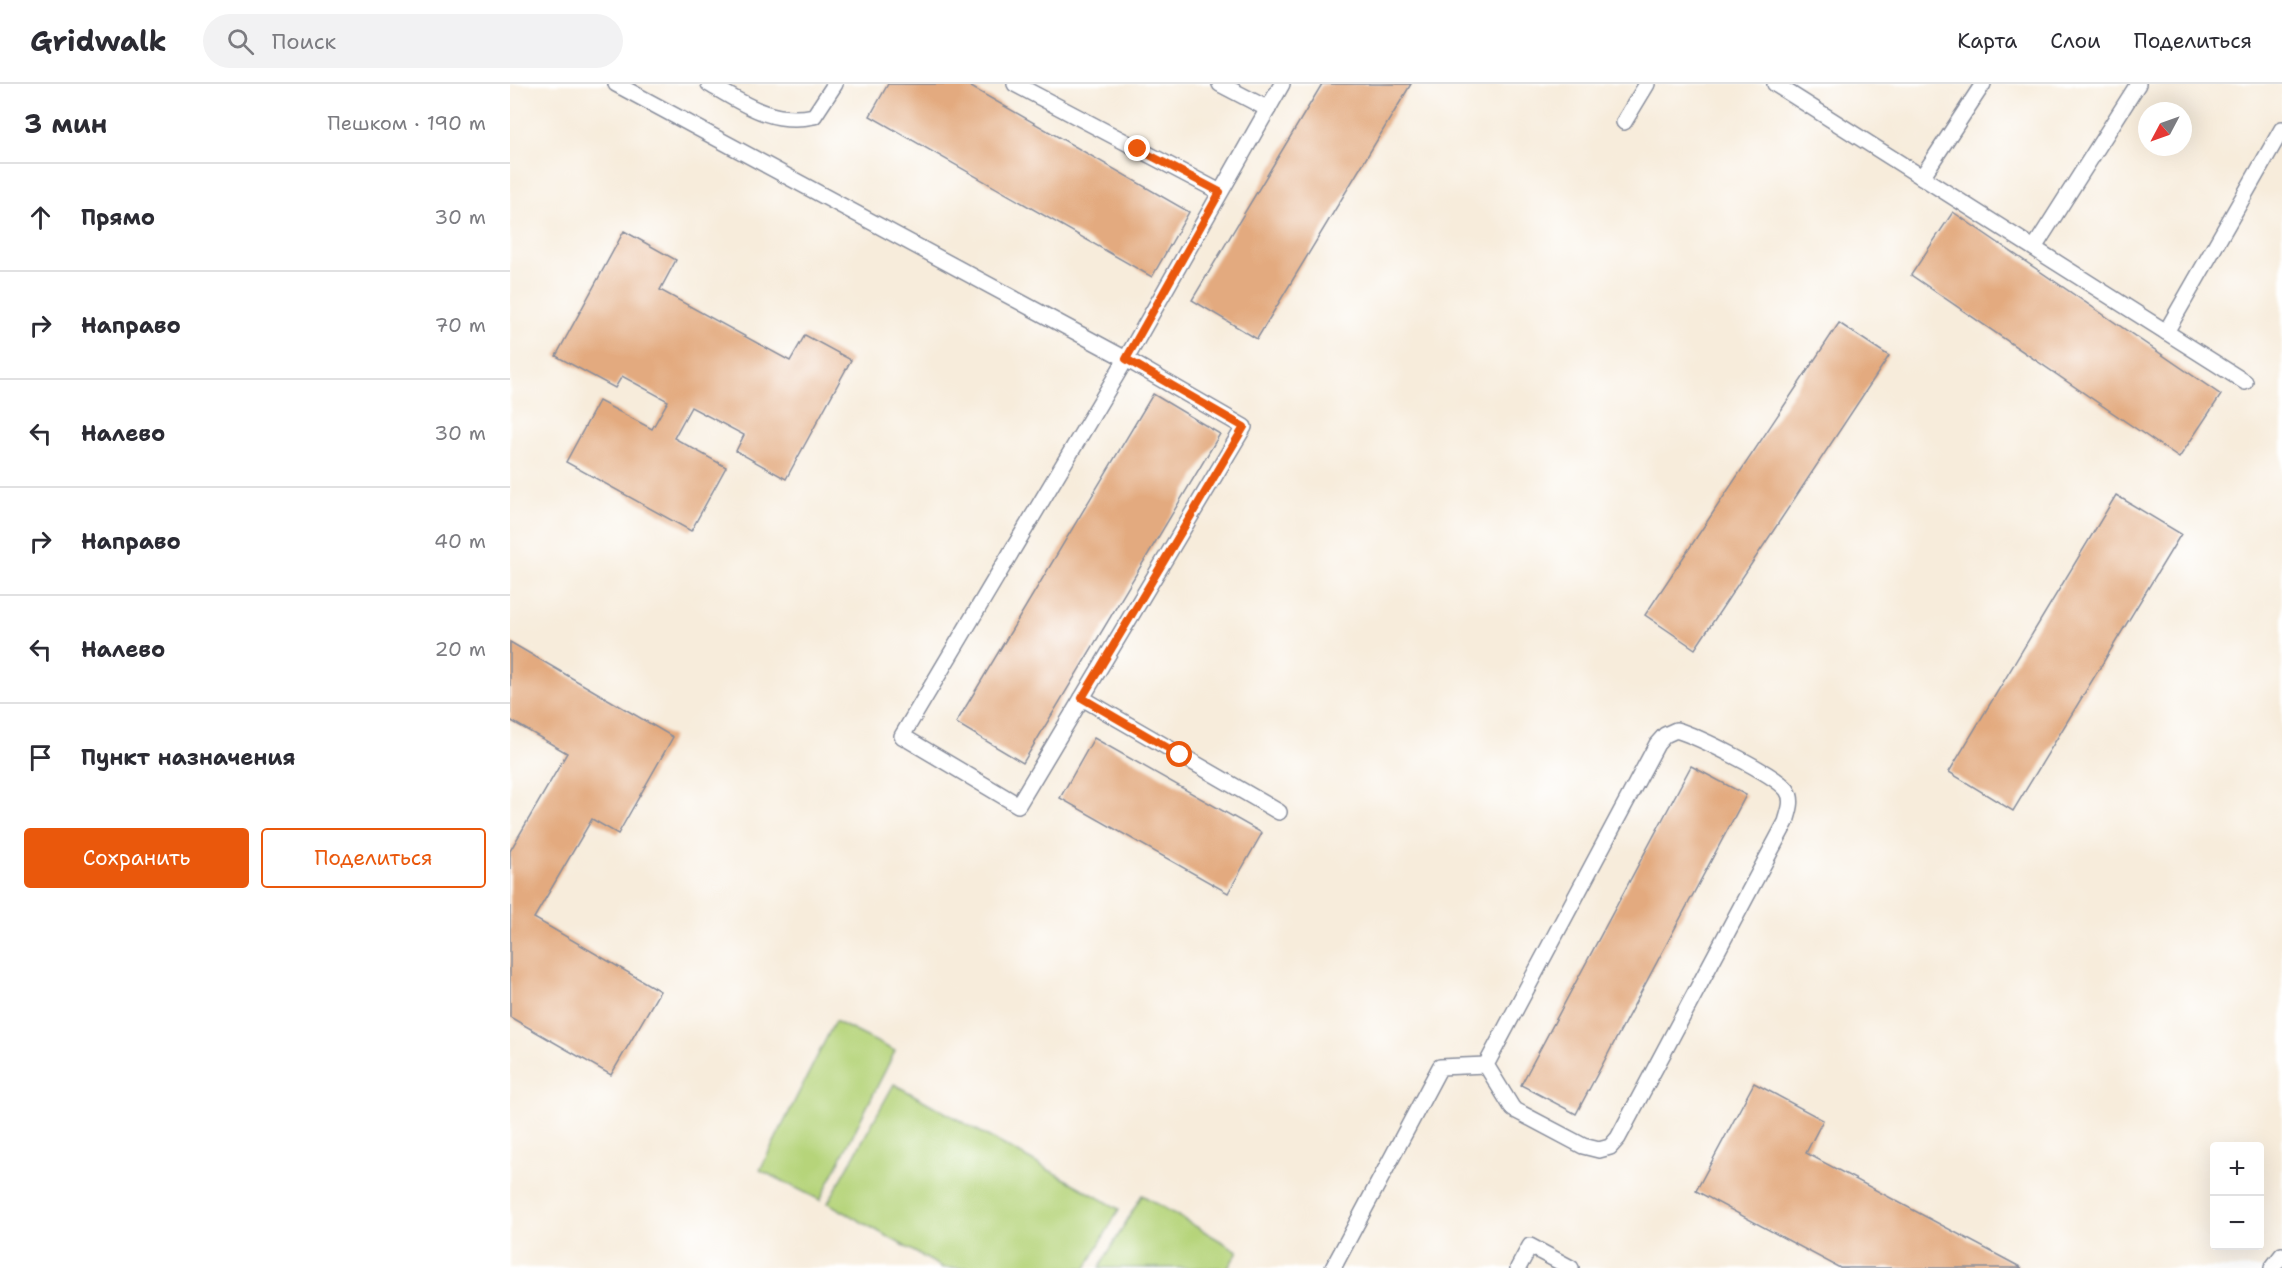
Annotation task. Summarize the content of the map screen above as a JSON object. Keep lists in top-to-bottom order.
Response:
{
  "north": "bottom left",
  "page": {
    "header": "Gridwalk",
    "search": "Поиск",
    "nav": ["Карта", "Слои", "Поделиться"],
    "heading": ["3 мин", "Пешком · 190 m"],
    "list": [
      ["Прямо", "30 m"],
      ["Направо", "70 m"],
      ["Налево", "30 m"],
      ["Направо", "40 m"],
      ["Налево", "20 m"],
      "Пункт назначения"
    ],
    "buttons": ["Сохранить", "Поделиться"],
    "map_buttons": ["+", "−"]
  }
}
